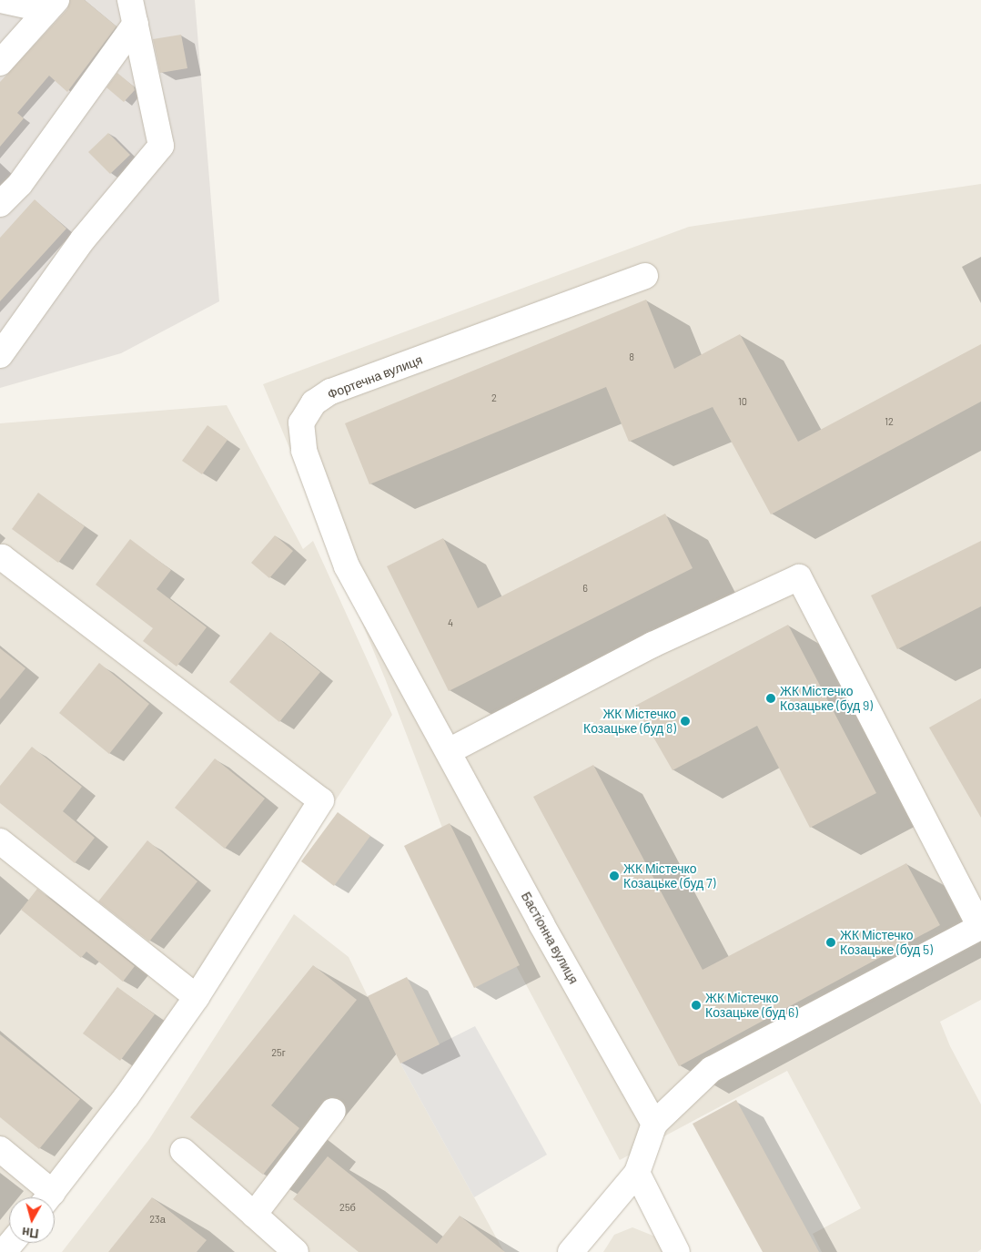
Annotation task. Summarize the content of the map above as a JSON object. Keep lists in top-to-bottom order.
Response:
{
  "streets": {
    "street": ["Фортечна вулиця", "Бастіонна вулиця"]
  },
  "crossings": [
    ["Фортечна вулиця", "Бастіонна вулиця"]
  ],
  "places": [
    "ЖК Містечко Козацьке (буд 9)",
    "ЖК Містечко Козацьке (буд 8)",
    "ЖК Містечко Козацьке (буд 7)",
    "ЖК Містечко Козацьке (буд 5)",
    "ЖК Містечко Козацьке (буд 6)"
  ],
  "house_numbers": [
    "8",
    "2",
    "10",
    "12",
    "6",
    "4",
    "25г",
    "25б",
    "23а"
  ],
  "north": "bottom"
}
